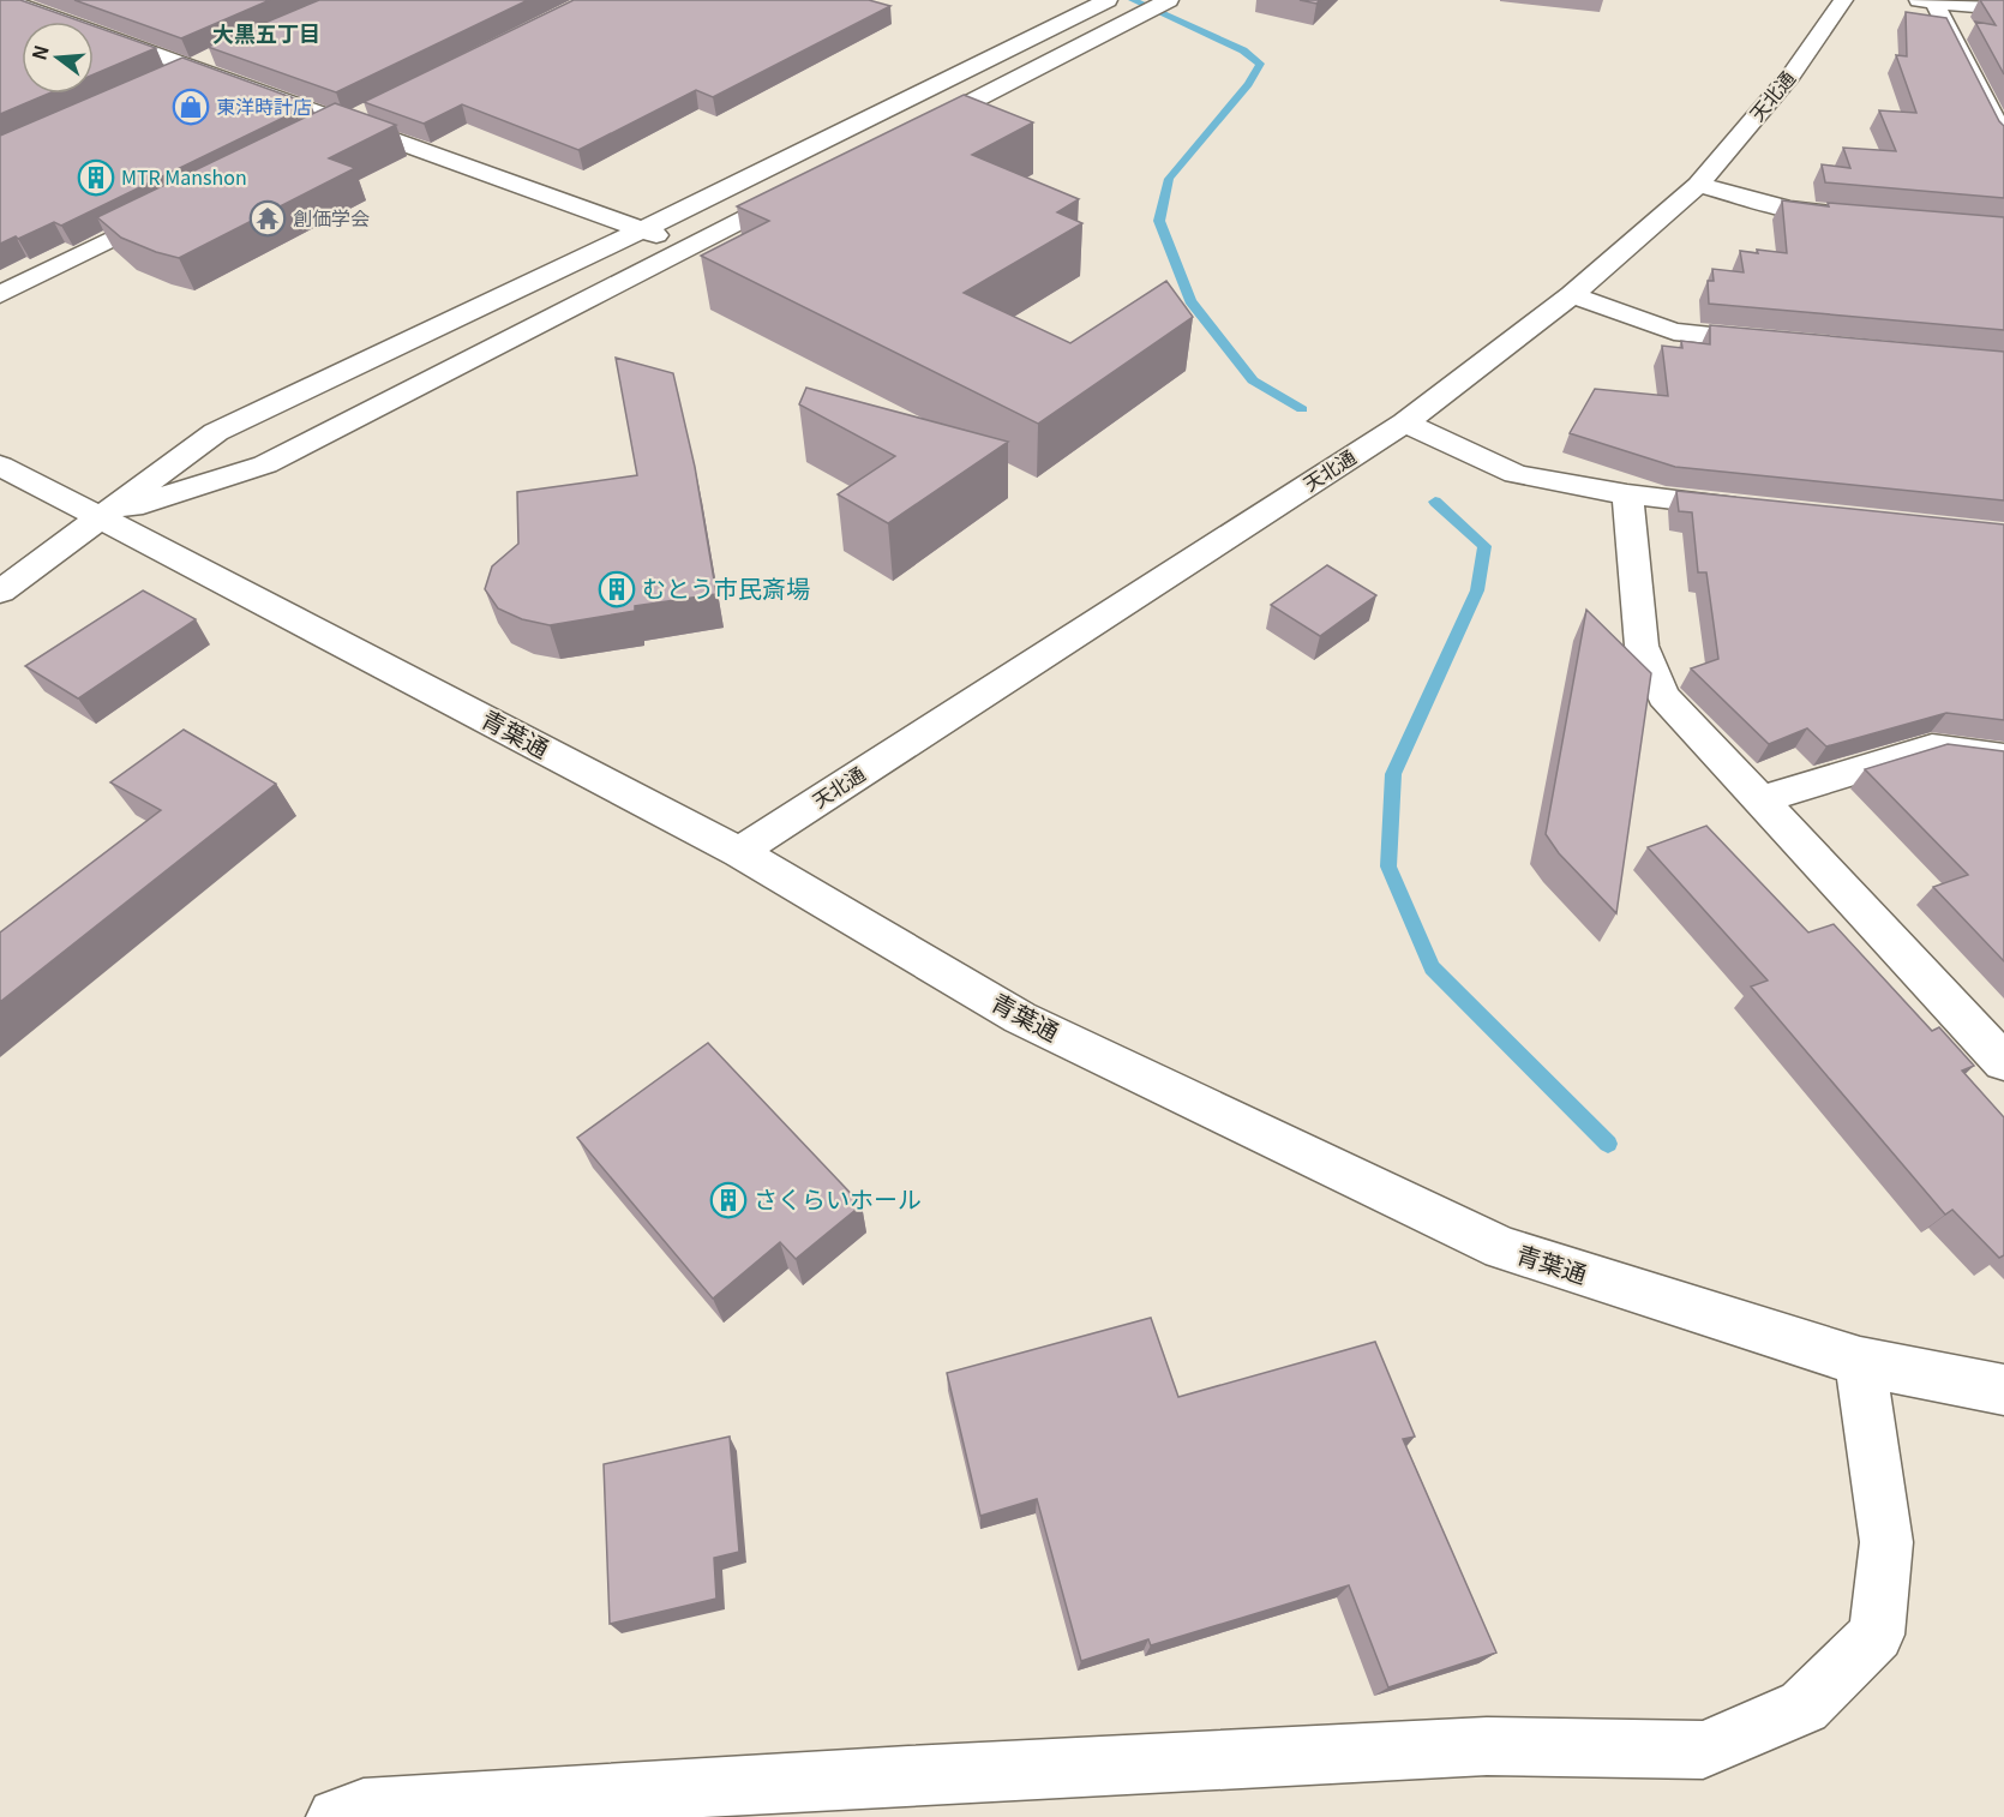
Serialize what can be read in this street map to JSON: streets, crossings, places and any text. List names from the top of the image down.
{
  "streets": {
    "street": ["天北通", "青葉通"]
  },
  "crossings": [
    ["天北通", "青葉通"]
  ],
  "districts": ["大黒五丁目"],
  "places": {
    "shop": ["東洋時計店"],
    "building": ["MTR Manshon", "むとう市民斎場", "さくらいホール"],
    "temple": ["創価学会"]
  },
  "north": "left"
}
